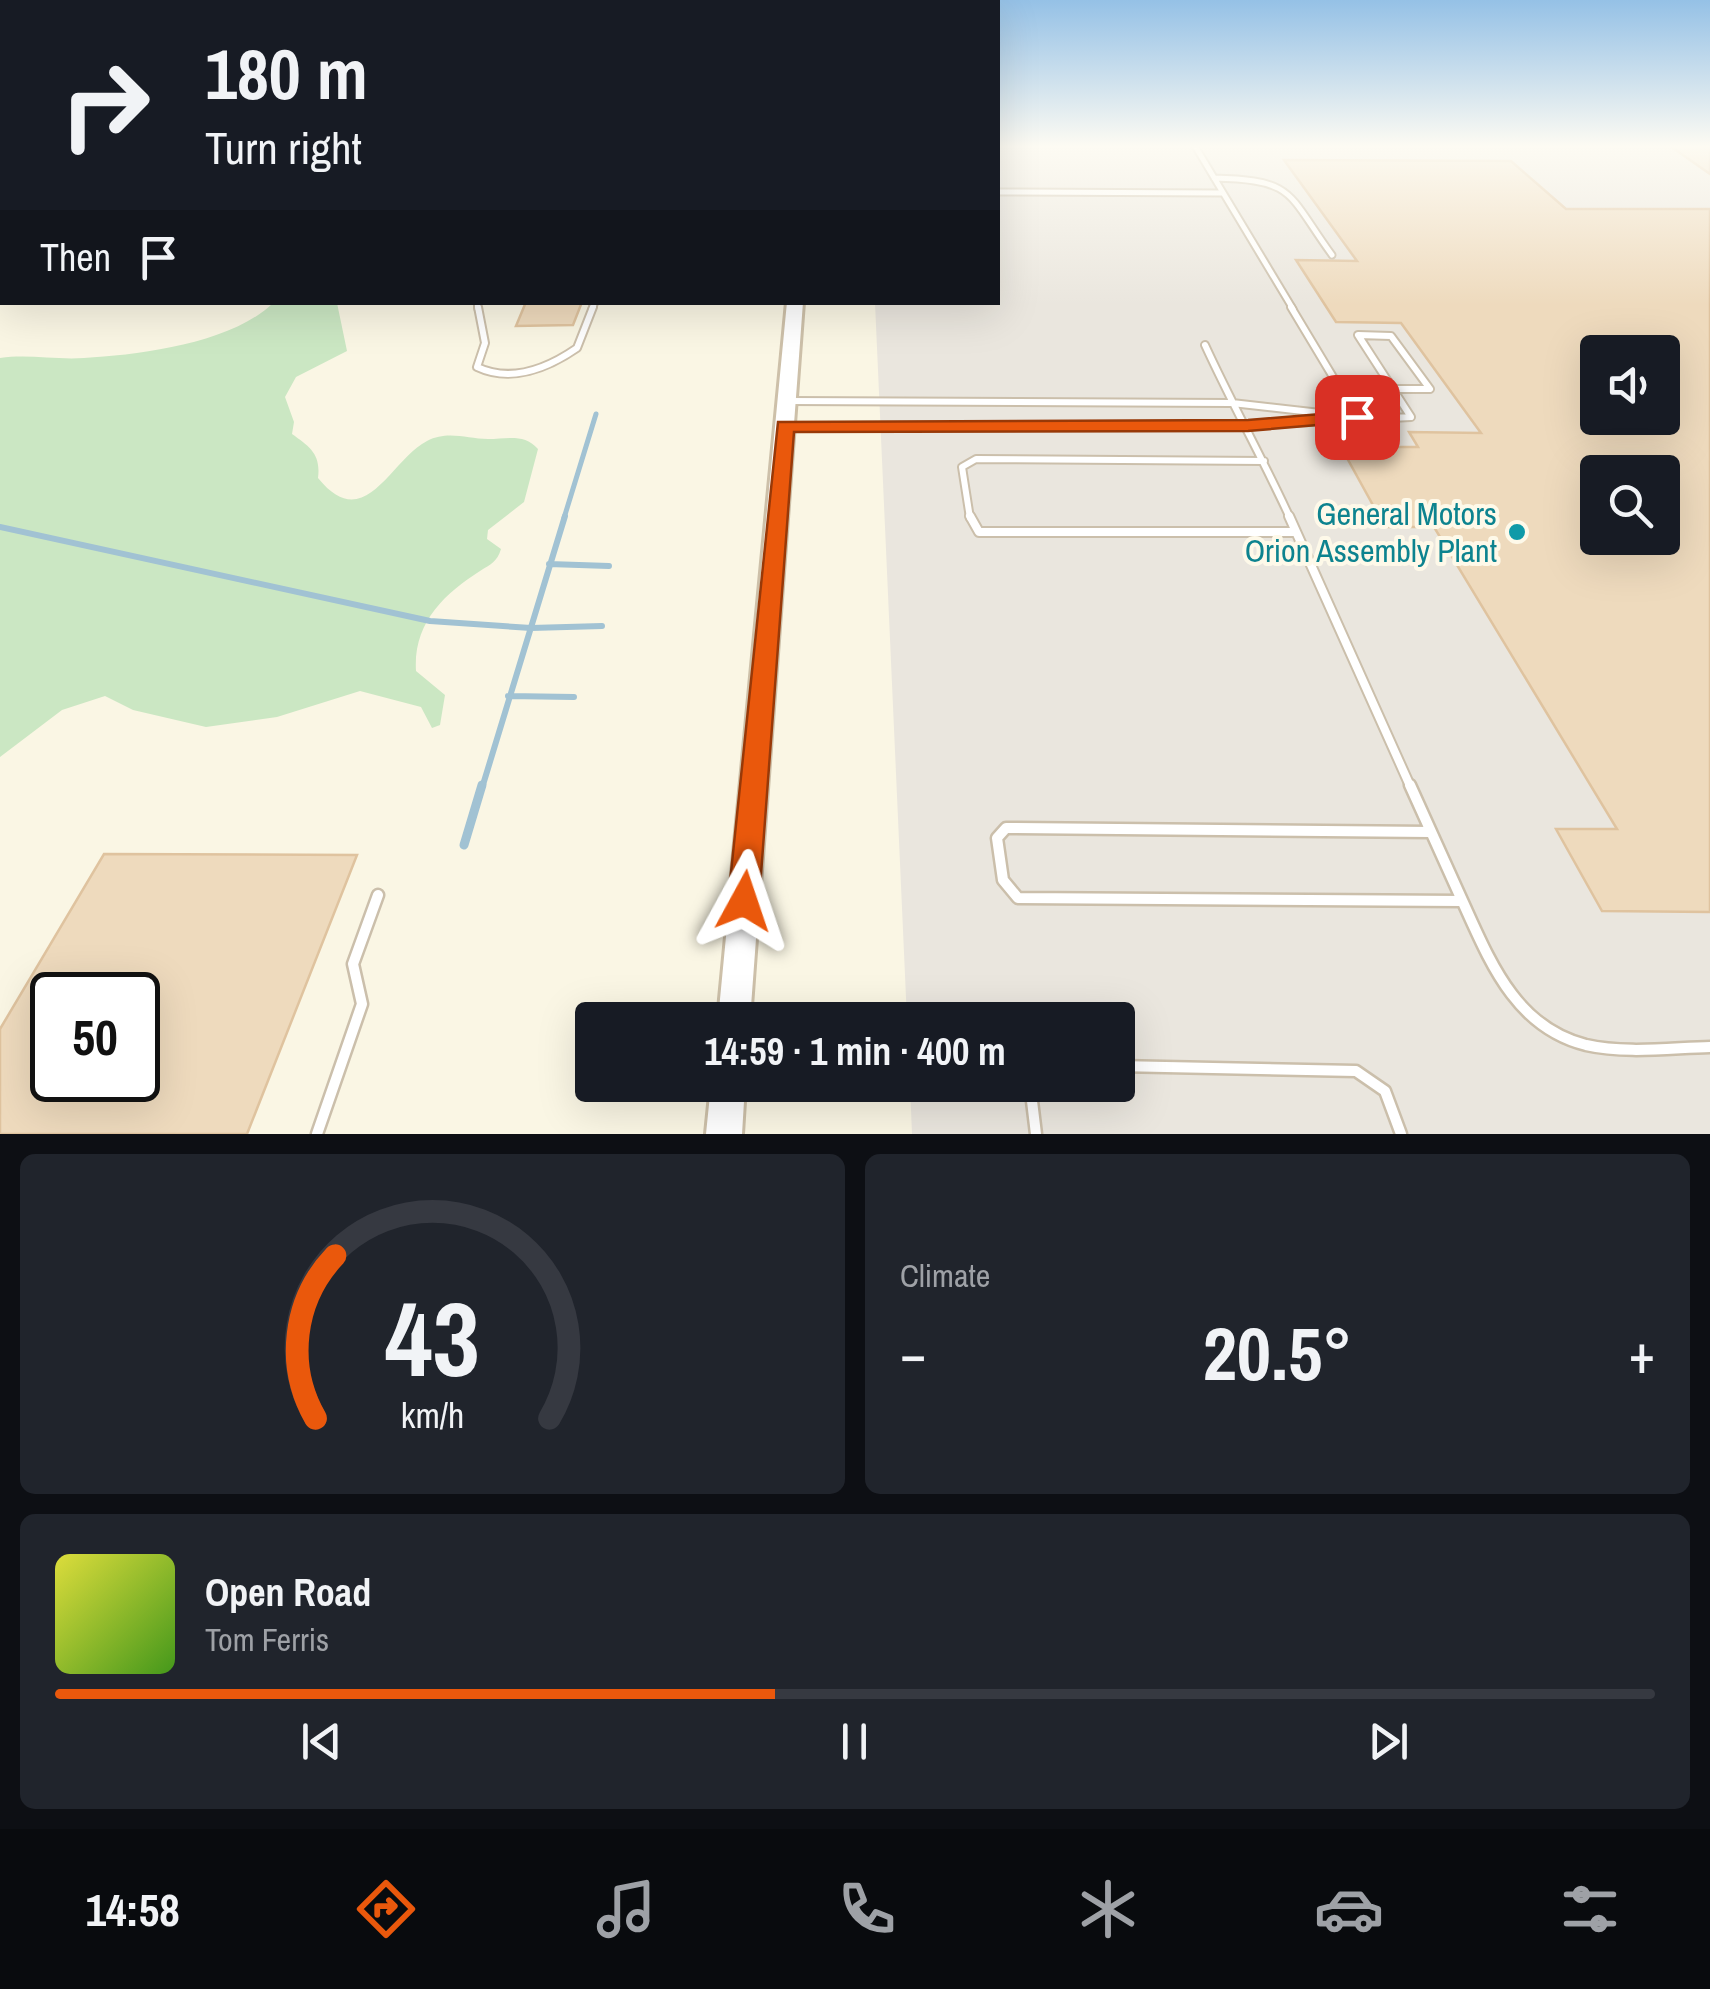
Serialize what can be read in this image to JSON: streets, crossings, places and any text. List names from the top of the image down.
{
  "places": ["General Motors Orion Assembly Plant"],
  "page": {
    "turn": ["180 m", "Turn right"],
    "then": "Then",
    "limit": "50",
    "trip": "14:59 · 1 min · 400 m",
    "tile": "Climate",
    "heat": ["−", "20.5°", "+"],
    "song": ["Open Road", "Tom Ferris"],
    "tabs": "14:58",
    "gauge": ["43", "km/h"]
  }
}
